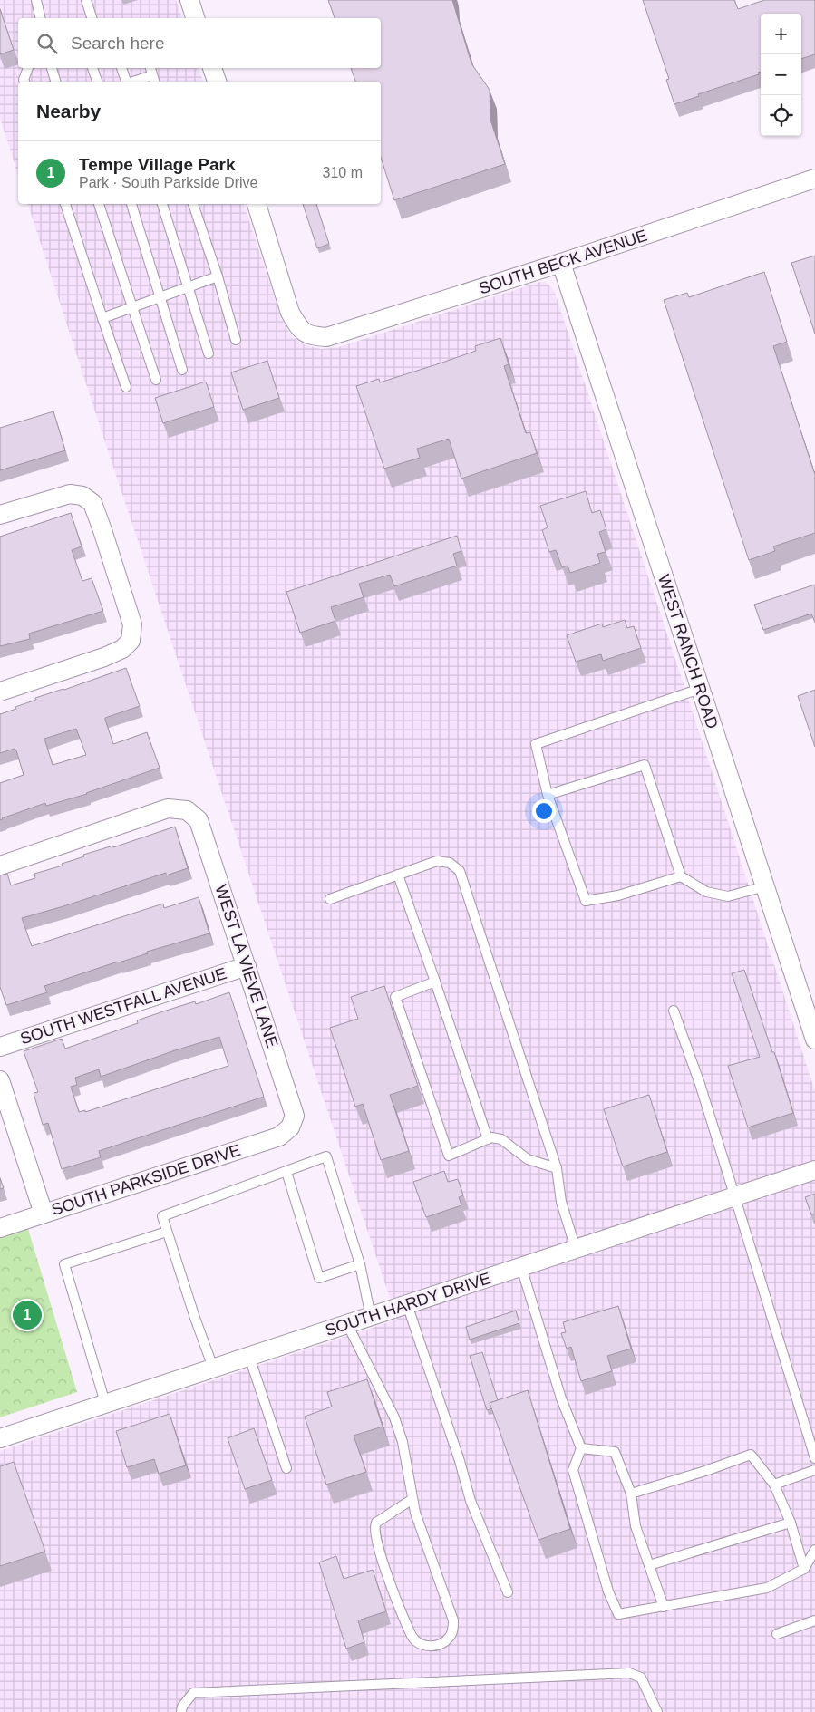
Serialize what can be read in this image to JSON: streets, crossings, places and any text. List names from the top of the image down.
{
  "streets": {
    "street": [
      "SOUTH BECK AVENUE",
      "WEST RANCH ROAD",
      "WEST LA VIEVE LANE",
      "SOUTH WESTFALL AVENUE",
      "SOUTH PARKSIDE DRIVE",
      "SOUTH HARDY DRIVE"
    ]
  },
  "crossings": [
    ["SOUTH BECK AVENUE", "WEST RANCH ROAD"],
    ["WEST LA VIEVE LANE", "SOUTH WESTFALL AVENUE"],
    ["WEST LA VIEVE LANE", "SOUTH PARKSIDE DRIVE"]
  ],
  "page": {
    "map_buttons": ["+", "−"],
    "search": "Search here",
    "heading": "Nearby",
    "list": [
      {
        "mark": "1",
        "name": "Tempe Village Park",
        "note": "Park · South Parkside Drive",
        "value": "310 m"
      }
    ],
    "pins": "1"
  }
}
